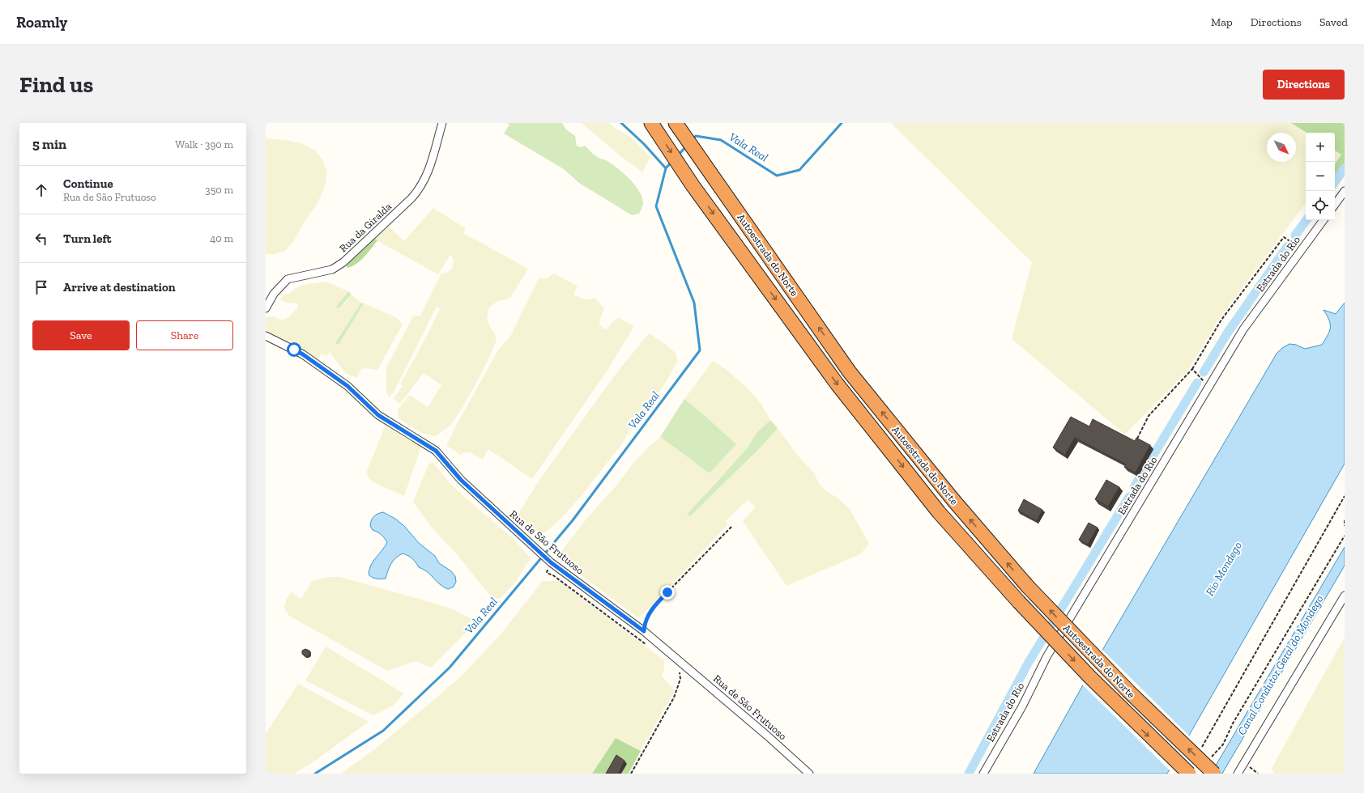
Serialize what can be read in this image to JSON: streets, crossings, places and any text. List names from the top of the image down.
{
  "streets": {
    "highway": ["Autoestrada do Norte"],
    "street": ["Rua da Giralda", "Estrada do Rio", "Rua de São Frutuoso"]
  },
  "water": ["Vala Real", "Rio Mondego", "Canal Condutor Geral do Mondego"],
  "north": "bottom right",
  "page": {
    "header": "Roamly",
    "nav": ["Map", "Directions", "Saved"],
    "buttons": [
      "Directions",
      ["Save", "Share"]
    ],
    "title": "Find us",
    "heading": ["5 min", "Walk · 390 m"],
    "map_buttons": ["+", "−"],
    "list": [
      ["Continue", "Rua de São Frutuoso", "350 m"],
      ["Turn left", "40 m"],
      "Arrive at destination"
    ]
  }
}
